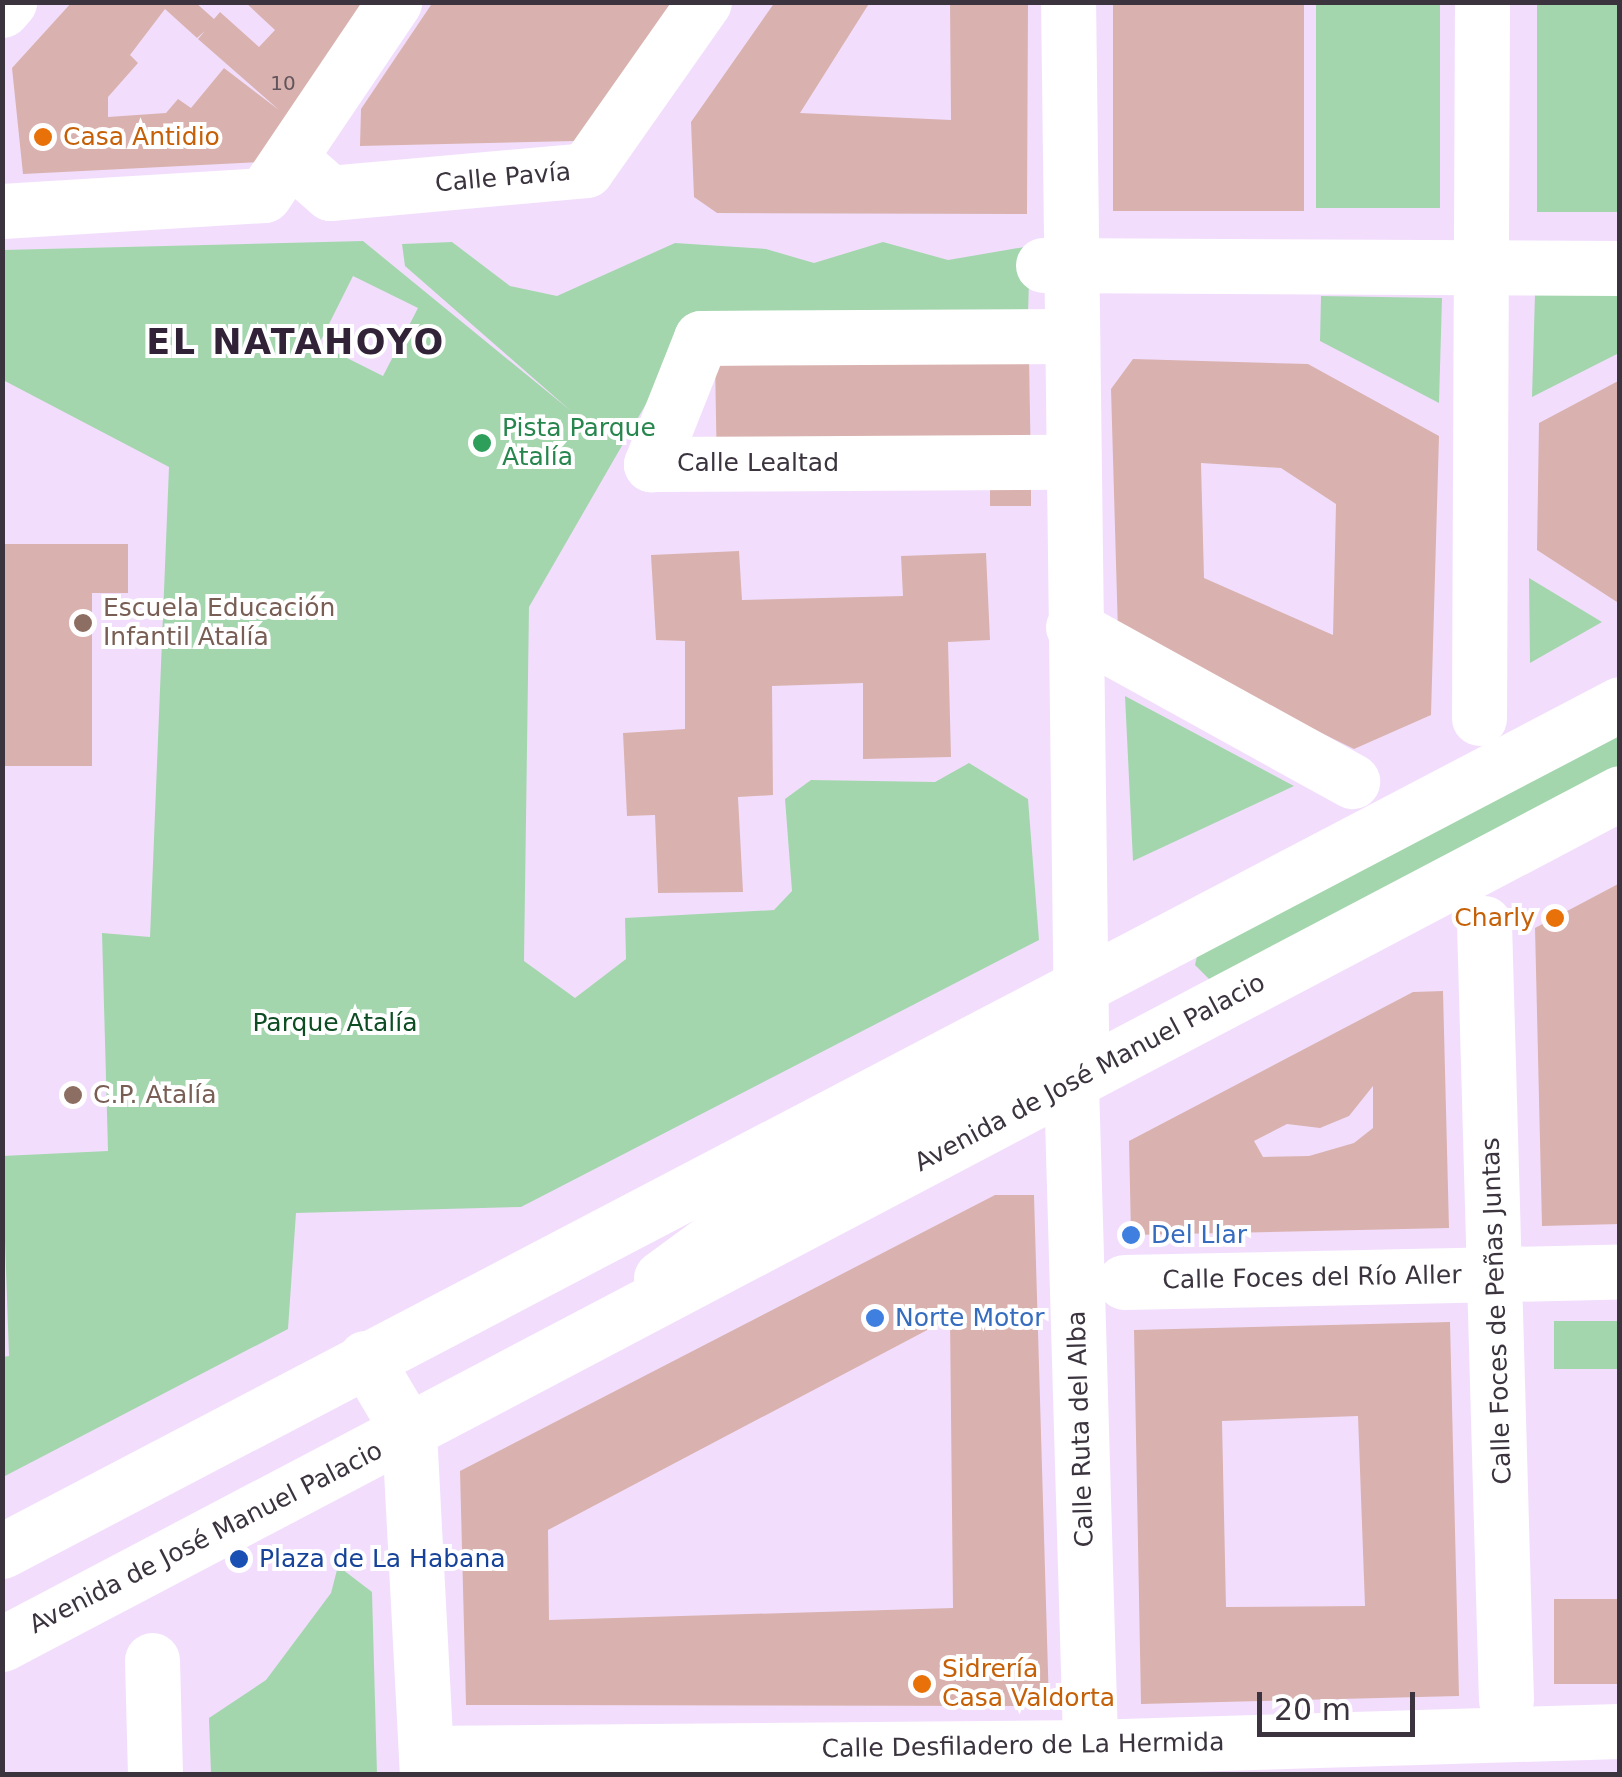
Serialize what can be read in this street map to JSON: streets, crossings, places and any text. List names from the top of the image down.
{
  "streets": {
    "street": [
      "Calle Pavía",
      "Calle Lealtad",
      "Avenida de José Manuel Palacio",
      "Calle Foces del Río Aller",
      "Calle Foces de Peñas Juntas",
      "Calle Ruta del Alba",
      "Calle Desfiladero de La Hermida"
    ]
  },
  "crossings": [
    ["Avenida de José Manuel Palacio", "Calle Ruta del Alba"],
    ["Calle Foces del Río Aller", "Calle Foces de Peñas Juntas"],
    ["Calle Ruta del Alba", "Calle Desfiladero de La Hermida"]
  ],
  "districts": ["EL NATAHOYO"],
  "parks": ["Parque Atalía"],
  "places": [
    "Casa Antidio",
    "Pista Parque Atalía",
    "Escuela Educación Infantil Atalía",
    "Charly",
    "C.P. Atalía",
    "Del Llar",
    "Norte Motor",
    "Plaza de La Habana",
    "Sidrería Casa Valdorta"
  ],
  "house_numbers": ["10"],
  "scale_bar": "20 m"
}
